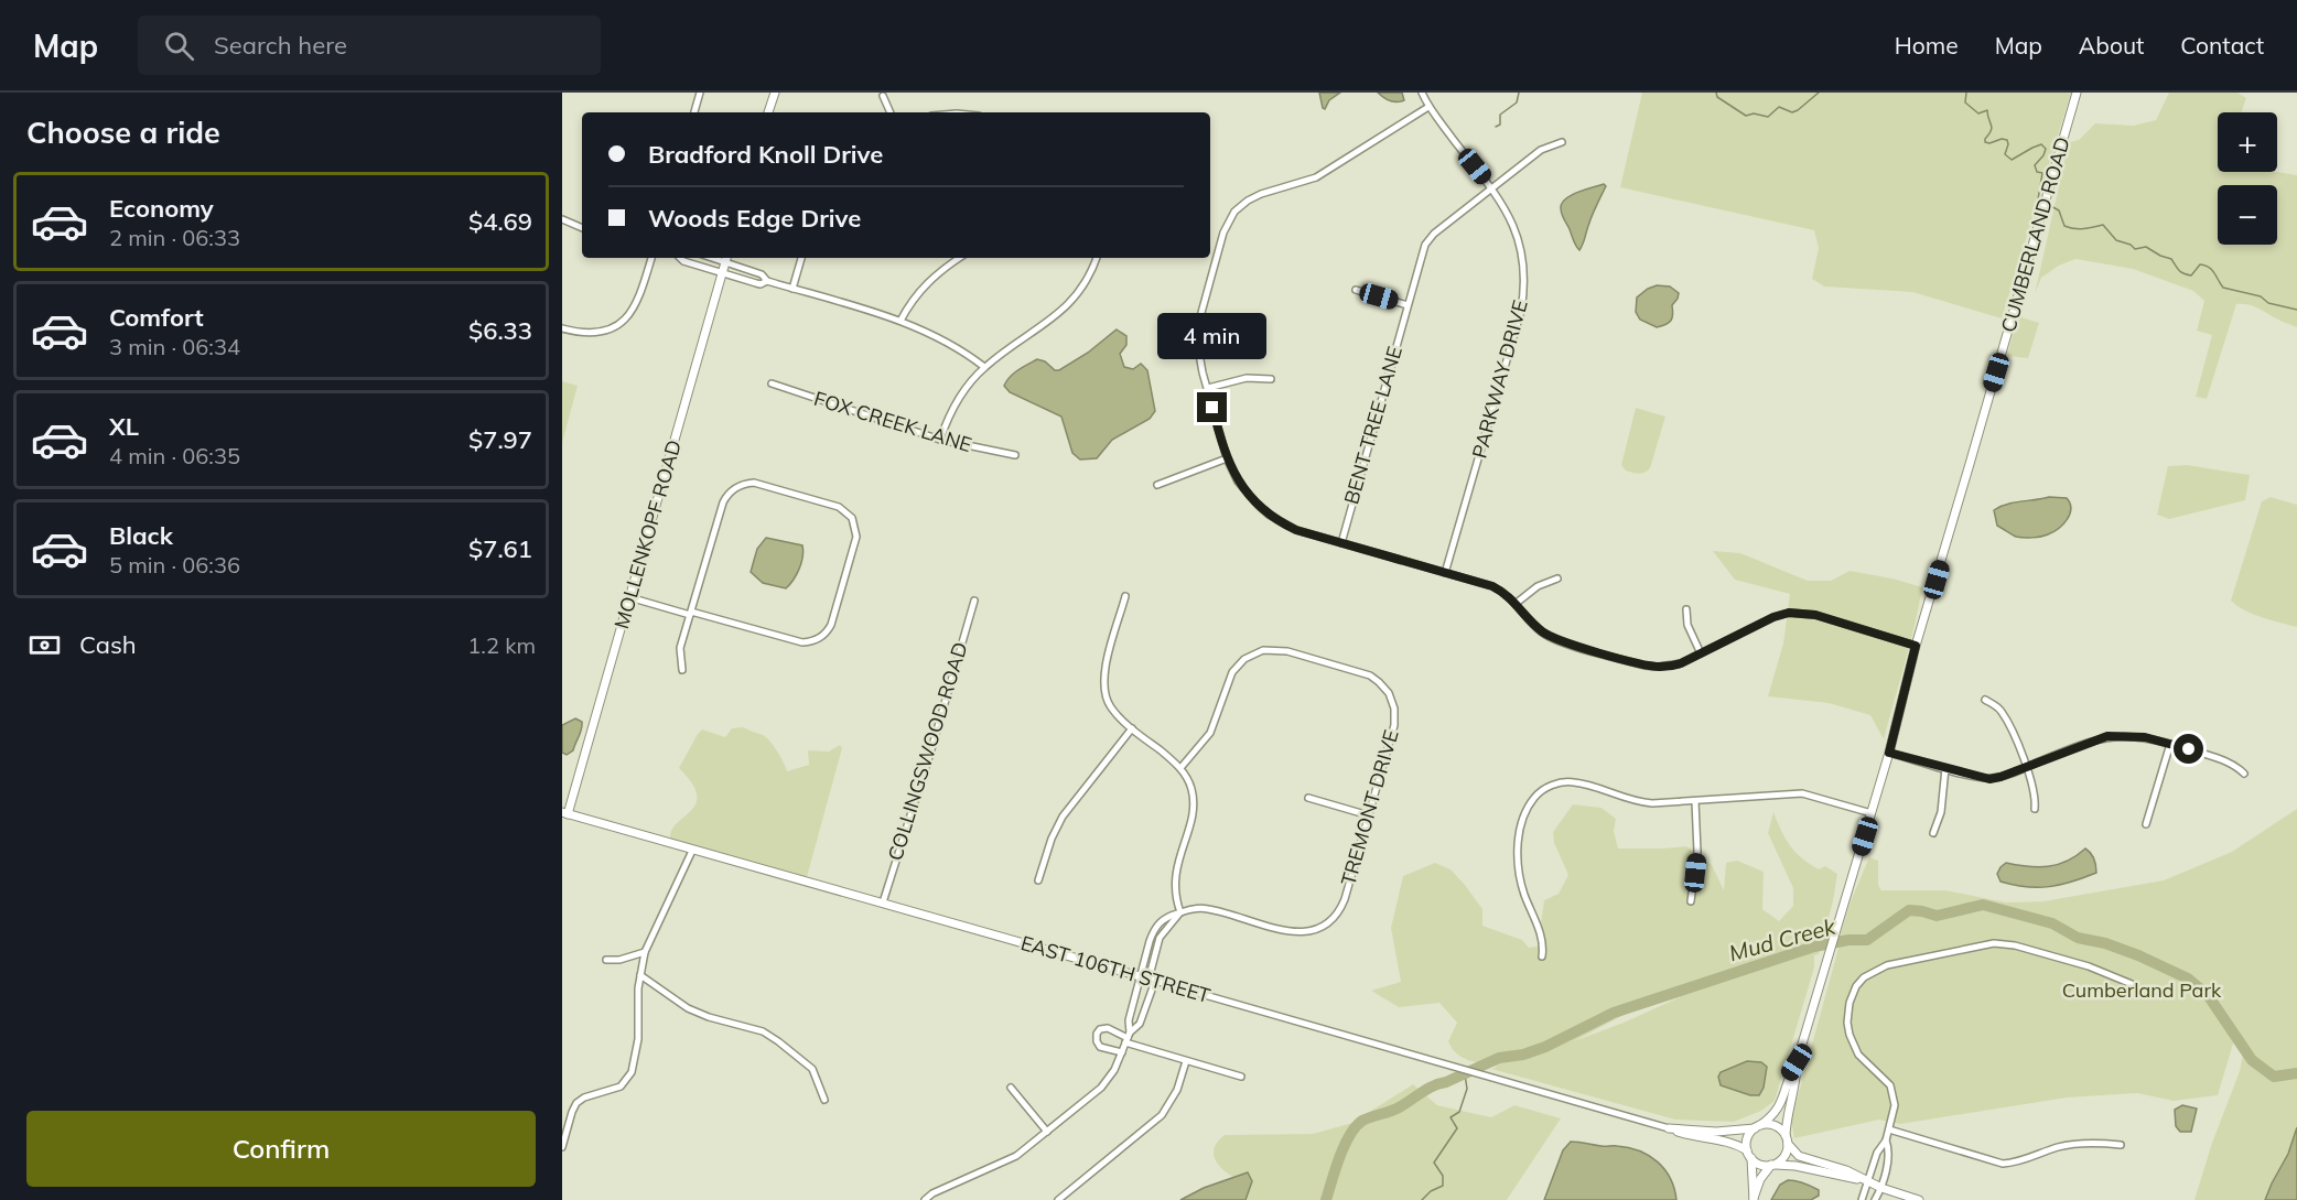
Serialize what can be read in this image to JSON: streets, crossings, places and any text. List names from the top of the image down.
{
  "streets": {
    "main road": ["CUMBERLAND ROAD", "MOLLENKOPF ROAD", "EAST 106TH STREET"],
    "street": [
      "PARKWAY DRIVE",
      "FOX CREEK LANE",
      "BENT TREE LANE",
      "COLLINGSWOOD ROAD",
      "TREMONT DRIVE"
    ]
  },
  "crossings": [
    ["CUMBERLAND ROAD", "EAST 106TH STREET"],
    ["PARKWAY DRIVE", "BENT TREE LANE"],
    ["MOLLENKOPF ROAD", "EAST 106TH STREET"],
    ["COLLINGSWOOD ROAD", "EAST 106TH STREET"]
  ],
  "water": ["Mud Creek"],
  "parks": ["Cumberland Park"],
  "page": {
    "header": "Map",
    "search": "Search here",
    "nav": [
      "Home",
      "Map",
      "About",
      "Contact"
    ],
    "heading": "Choose a ride",
    "map_buttons": ["+", "−"],
    "banner": ["Bradford Knoll Drive", "Woods Edge Drive"],
    "list": [
      {
        "name": "Economy",
        "note": "2 min · 06:33",
        "value": "$4.69"
      },
      {
        "name": "Comfort",
        "note": "3 min · 06:34",
        "value": "$6.33"
      },
      {
        "name": "XL",
        "note": "4 min · 06:35",
        "value": "$7.97"
      },
      {
        "name": "Black",
        "note": "5 min · 06:36",
        "value": "$7.61"
      }
    ],
    "bubble": "4 min",
    "pay": ["Cash", "1.2 km"],
    "buttons": "Confirm"
  }
}
